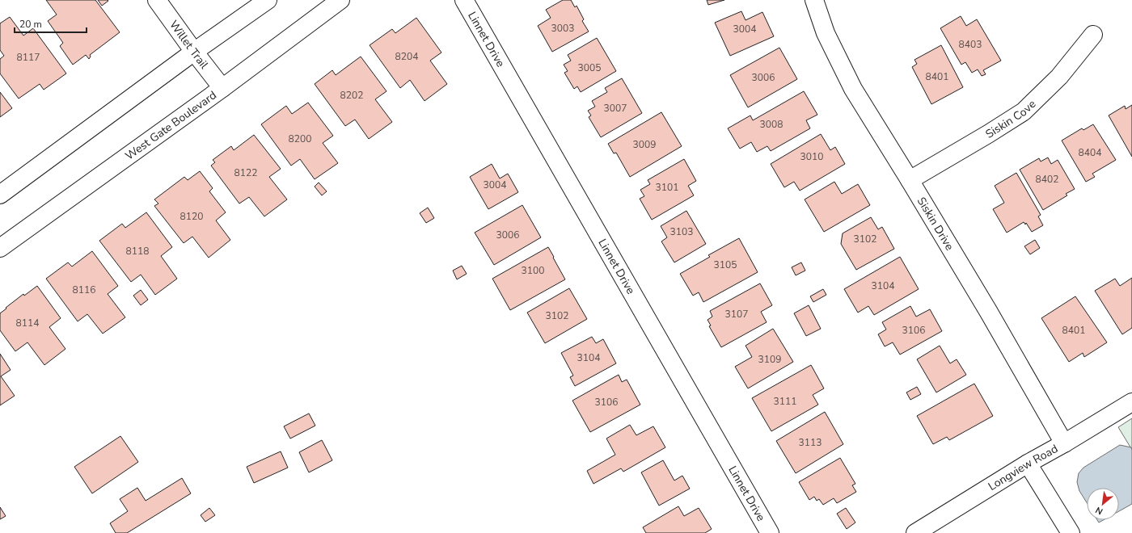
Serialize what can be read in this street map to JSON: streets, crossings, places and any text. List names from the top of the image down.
{
  "streets": {
    "street": [
      "Linnet Drive",
      "Willet Trail",
      "Siskin Cove",
      "West Gate Boulevard",
      "Siskin Drive",
      "Longview Road"
    ]
  },
  "crossings": [
    ["Willet Trail", "West Gate Boulevard"],
    ["Siskin Cove", "Siskin Drive"],
    ["Siskin Drive", "Longview Road"]
  ],
  "house_numbers": [
    "3003",
    "3004",
    "8403",
    "8204",
    "8117",
    "3005",
    "8401",
    "3006",
    "8202",
    "3007",
    "3008",
    "8200",
    "3009",
    "8404",
    "3010",
    "8122",
    "8402",
    "3004",
    "3101",
    "8120",
    "3103",
    "3006",
    "3102",
    "8118",
    "3105",
    "3100",
    "3104",
    "8116",
    "3107",
    "3102",
    "8114",
    "3106",
    "8401",
    "3104",
    "3109",
    "3111",
    "3106",
    "3113"
  ],
  "scale_bar": "20 m",
  "north": "bottom left"
}
